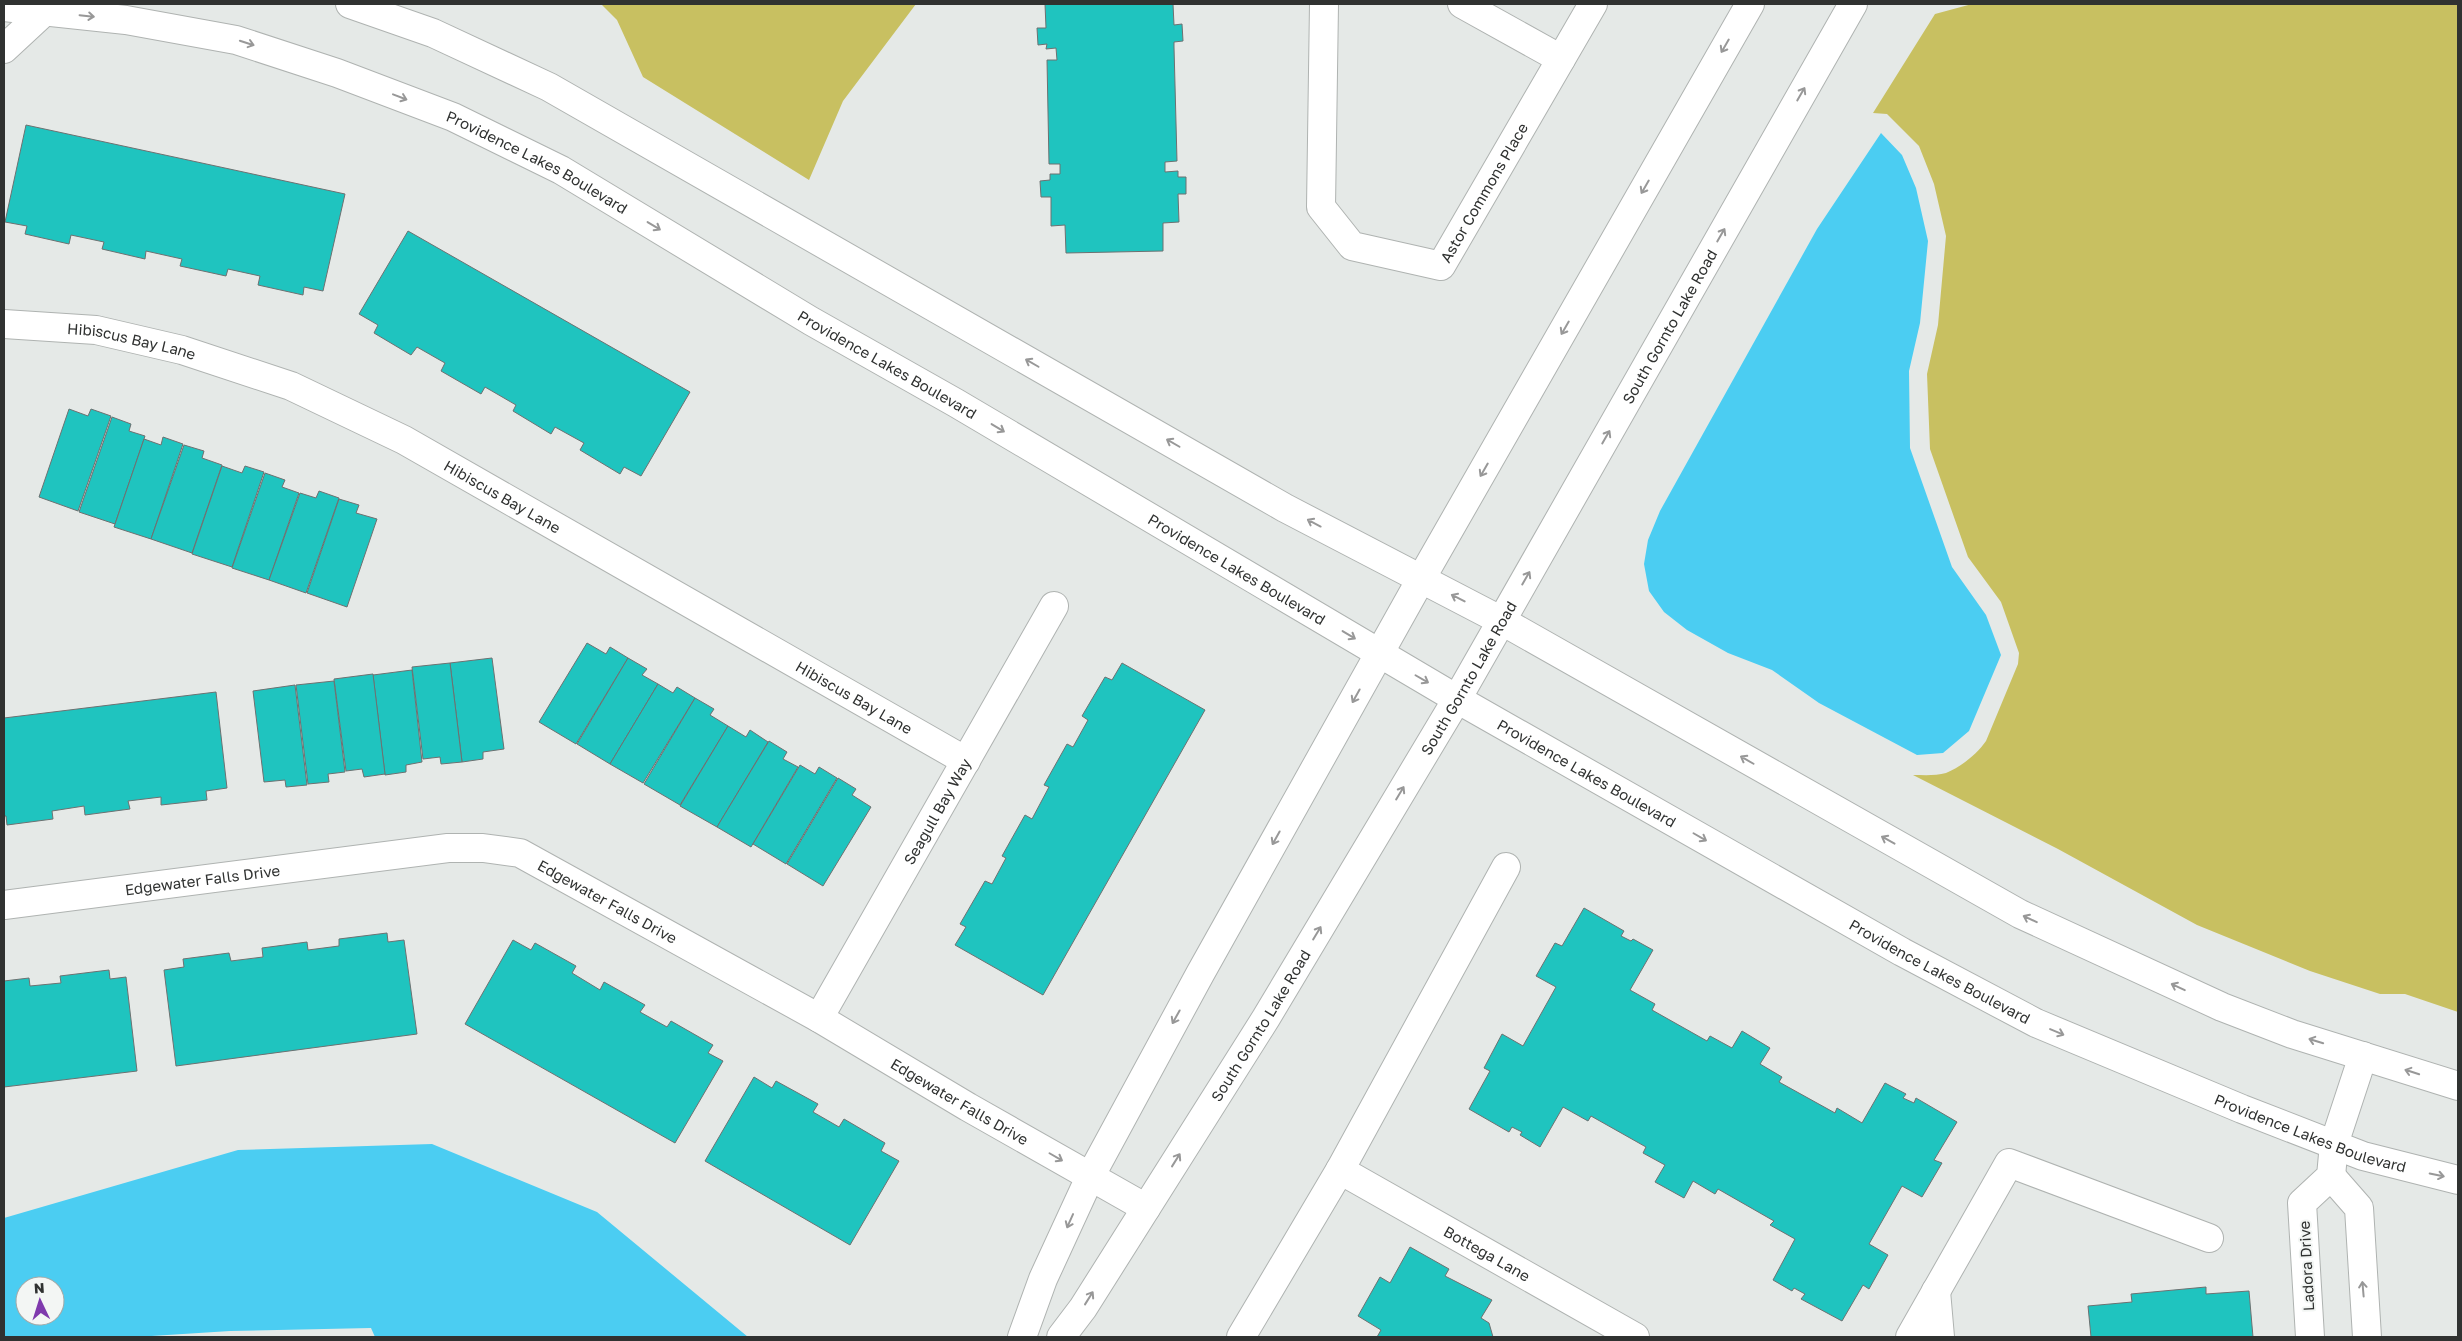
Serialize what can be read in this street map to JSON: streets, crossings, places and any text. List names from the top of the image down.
{
  "streets": {
    "street": [
      "Providence Lakes Boulevard",
      "Astor Commons Place",
      "South Gornto Lake Road",
      "Hibiscus Bay Lane",
      "Seagull Bay Way",
      "Edgewater Falls Drive",
      "Bottega Lane",
      "Ladora Drive"
    ]
  },
  "crossings": [
    ["Providence Lakes Boulevard", "South Gornto Lake Road"],
    ["South Gornto Lake Road", "Edgewater Falls Drive"],
    ["Hibiscus Bay Lane", "Seagull Bay Way"],
    ["Seagull Bay Way", "Edgewater Falls Drive"]
  ],
  "north": "top"
}
